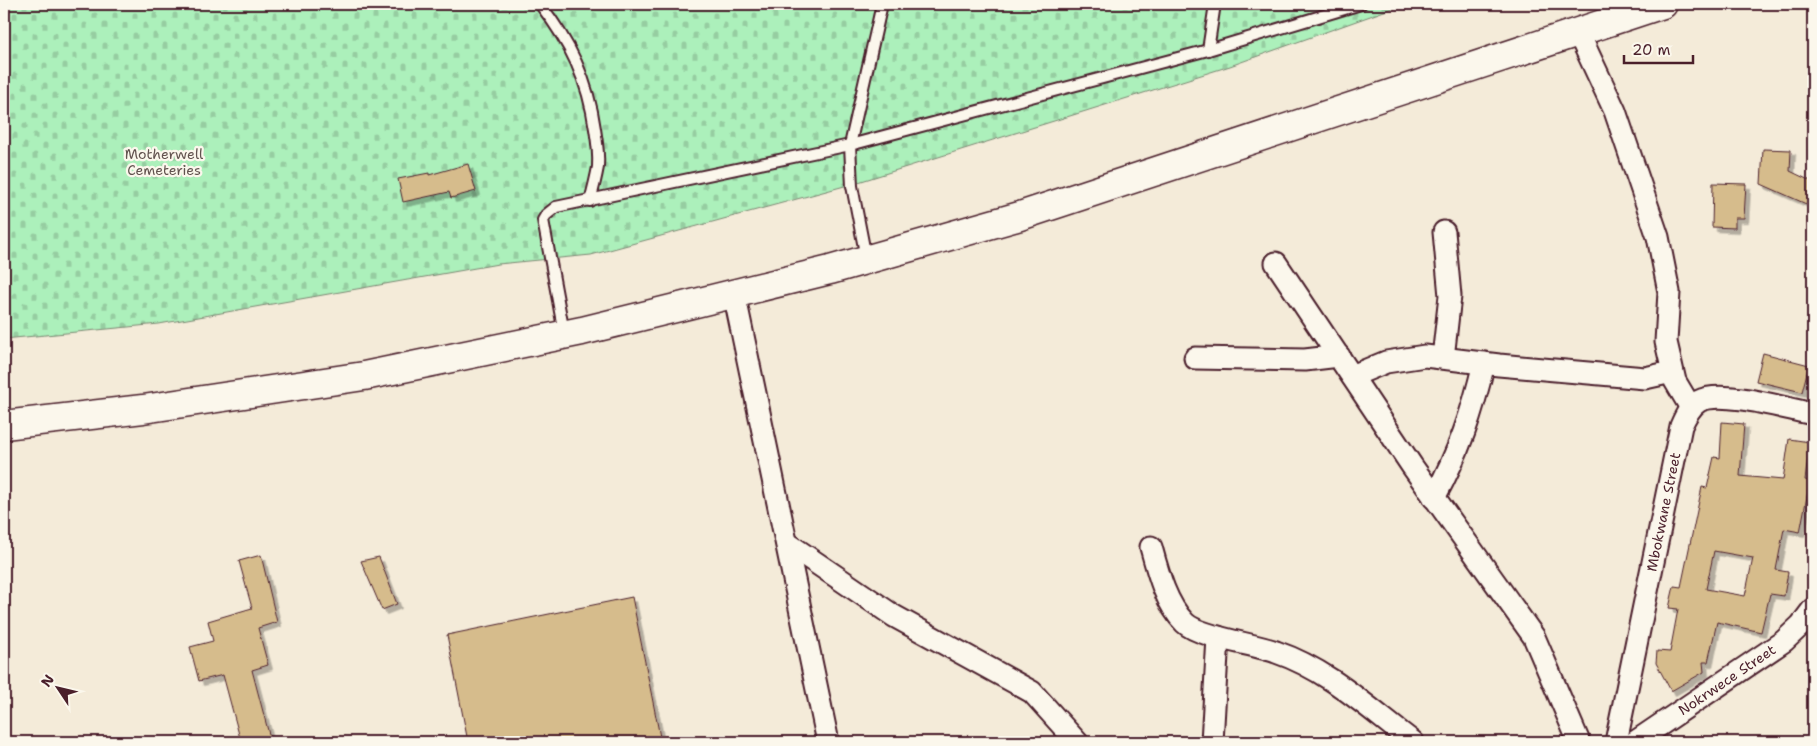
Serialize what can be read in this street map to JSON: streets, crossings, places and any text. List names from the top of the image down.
{
  "streets": {
    "street": ["Mbokwane Street", "Nokrwece Street"]
  },
  "parks": ["Motherwell Cemeteries"],
  "scale_bar": "20 m",
  "north": "top left"
}
